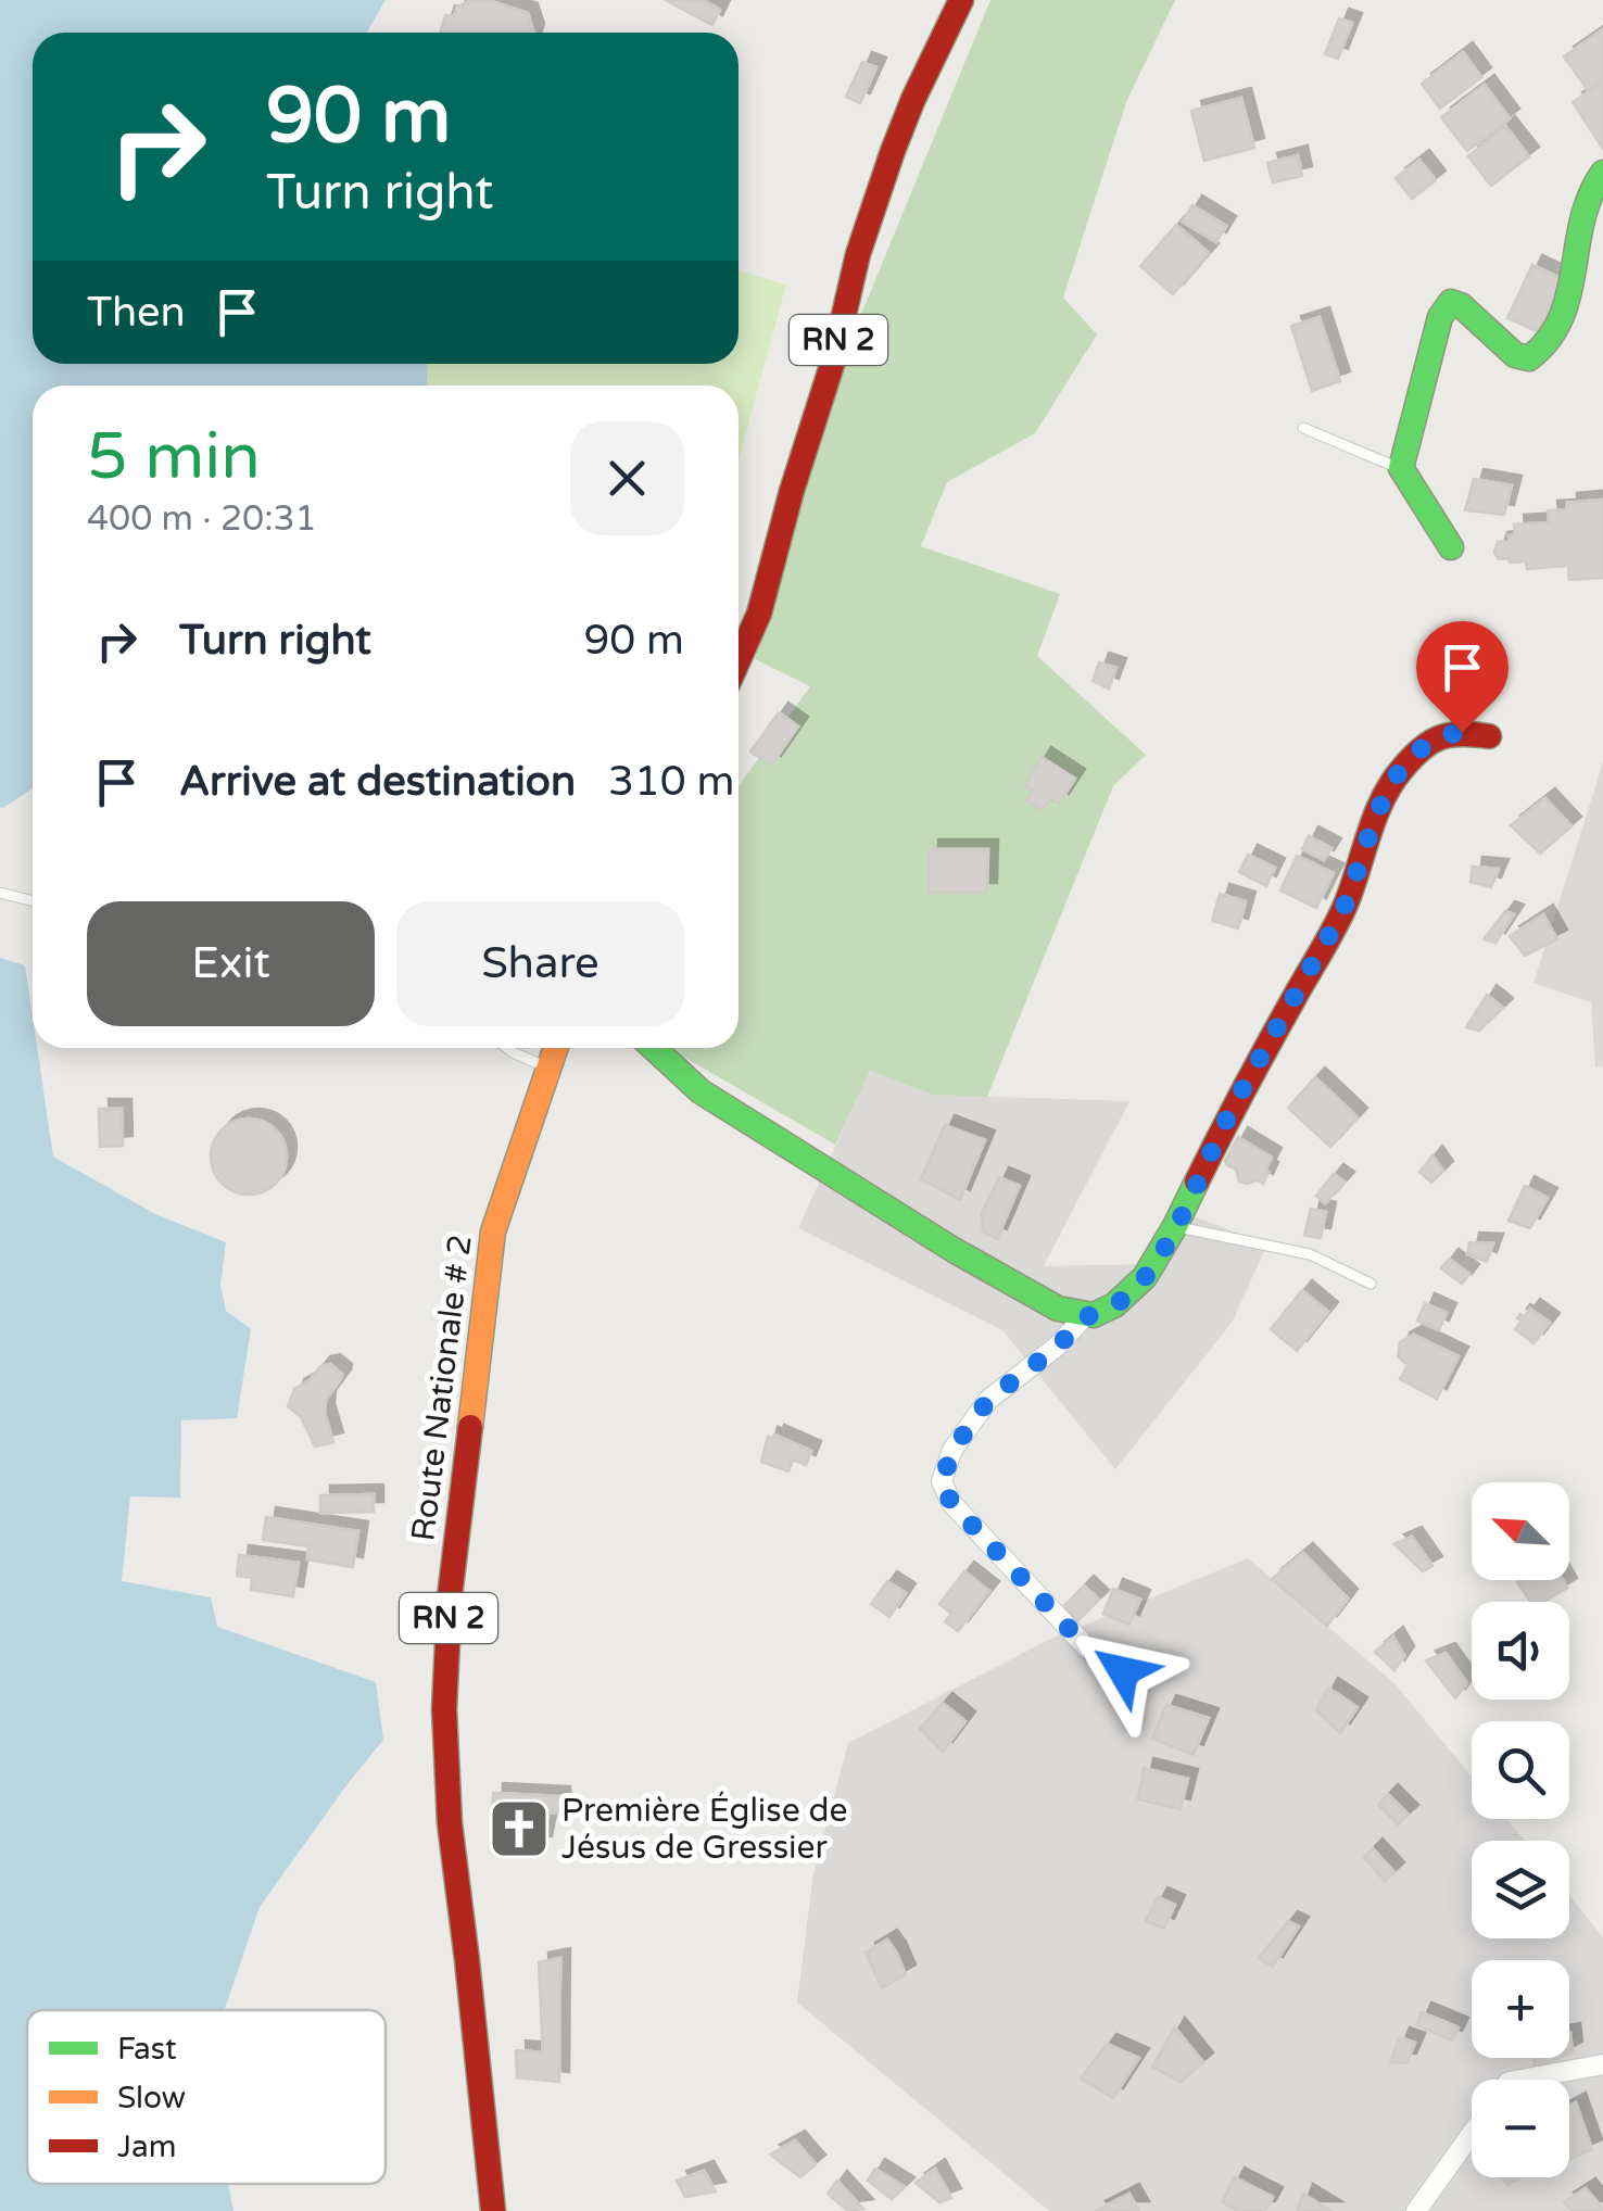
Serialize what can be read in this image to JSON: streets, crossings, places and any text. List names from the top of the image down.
{
  "streets": {
    "main road": ["RN 2", "Route Nationale # 2"]
  },
  "places": {
    "church": ["Première Église de Jésus de Gressier"]
  },
  "legend": ["Fast", "Slow", "Jam"],
  "north": "top left",
  "page": {
    "turn": ["90 m", "Turn right"],
    "then": "Then",
    "heading": ["5 min", "400 m · 20:31"],
    "list": [
      {
        "name": "Turn right",
        "value": "90 m"
      },
      {
        "name": "Arrive at destination",
        "value": "310 m"
      }
    ],
    "buttons": ["Exit", "Share"],
    "map_buttons": ["+", "−"]
  }
}
